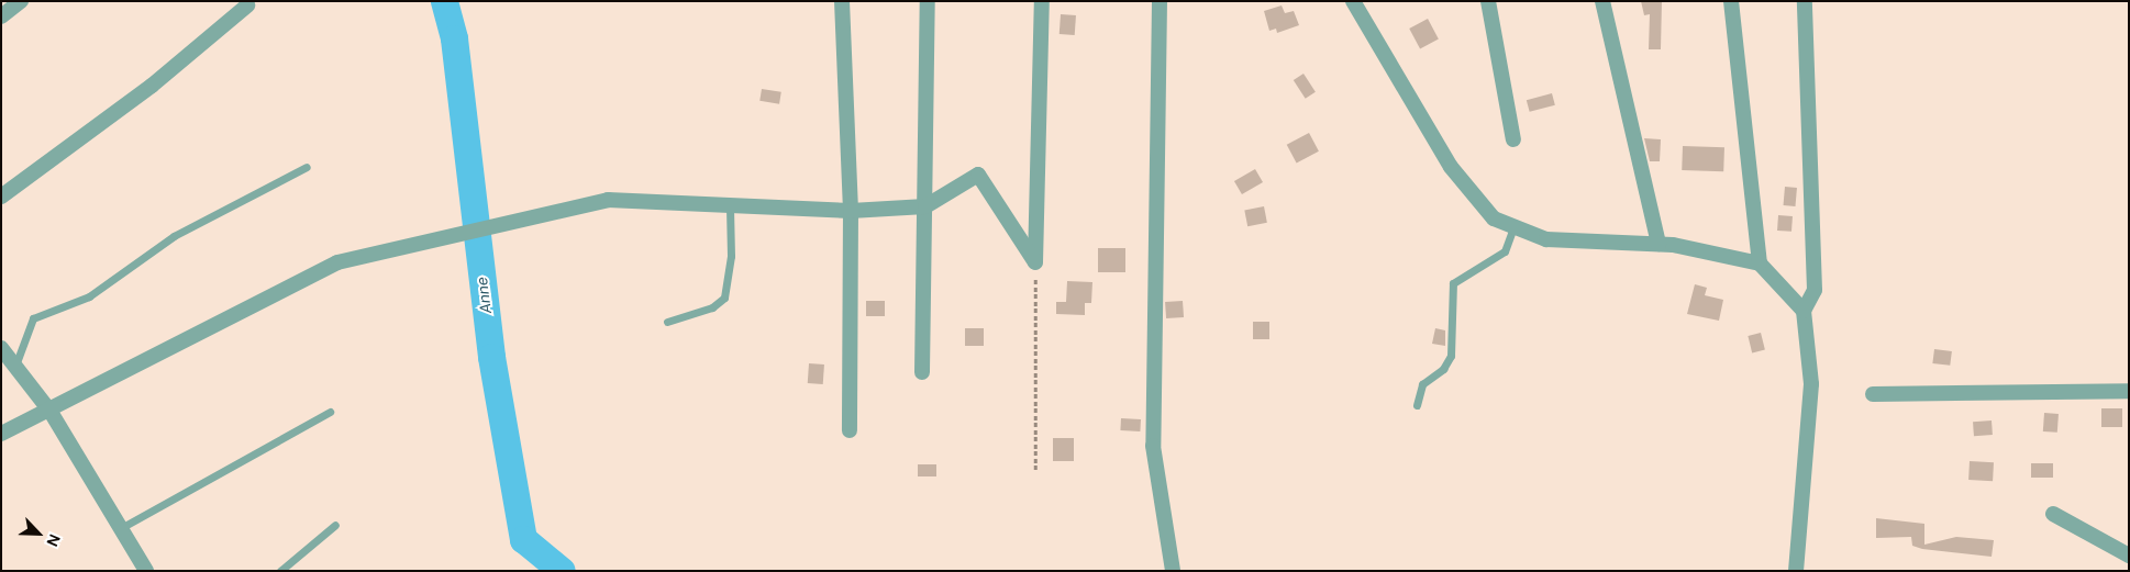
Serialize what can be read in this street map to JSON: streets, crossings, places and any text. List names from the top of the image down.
{
  "water": ["Anne"],
  "north": "bottom right"
}
